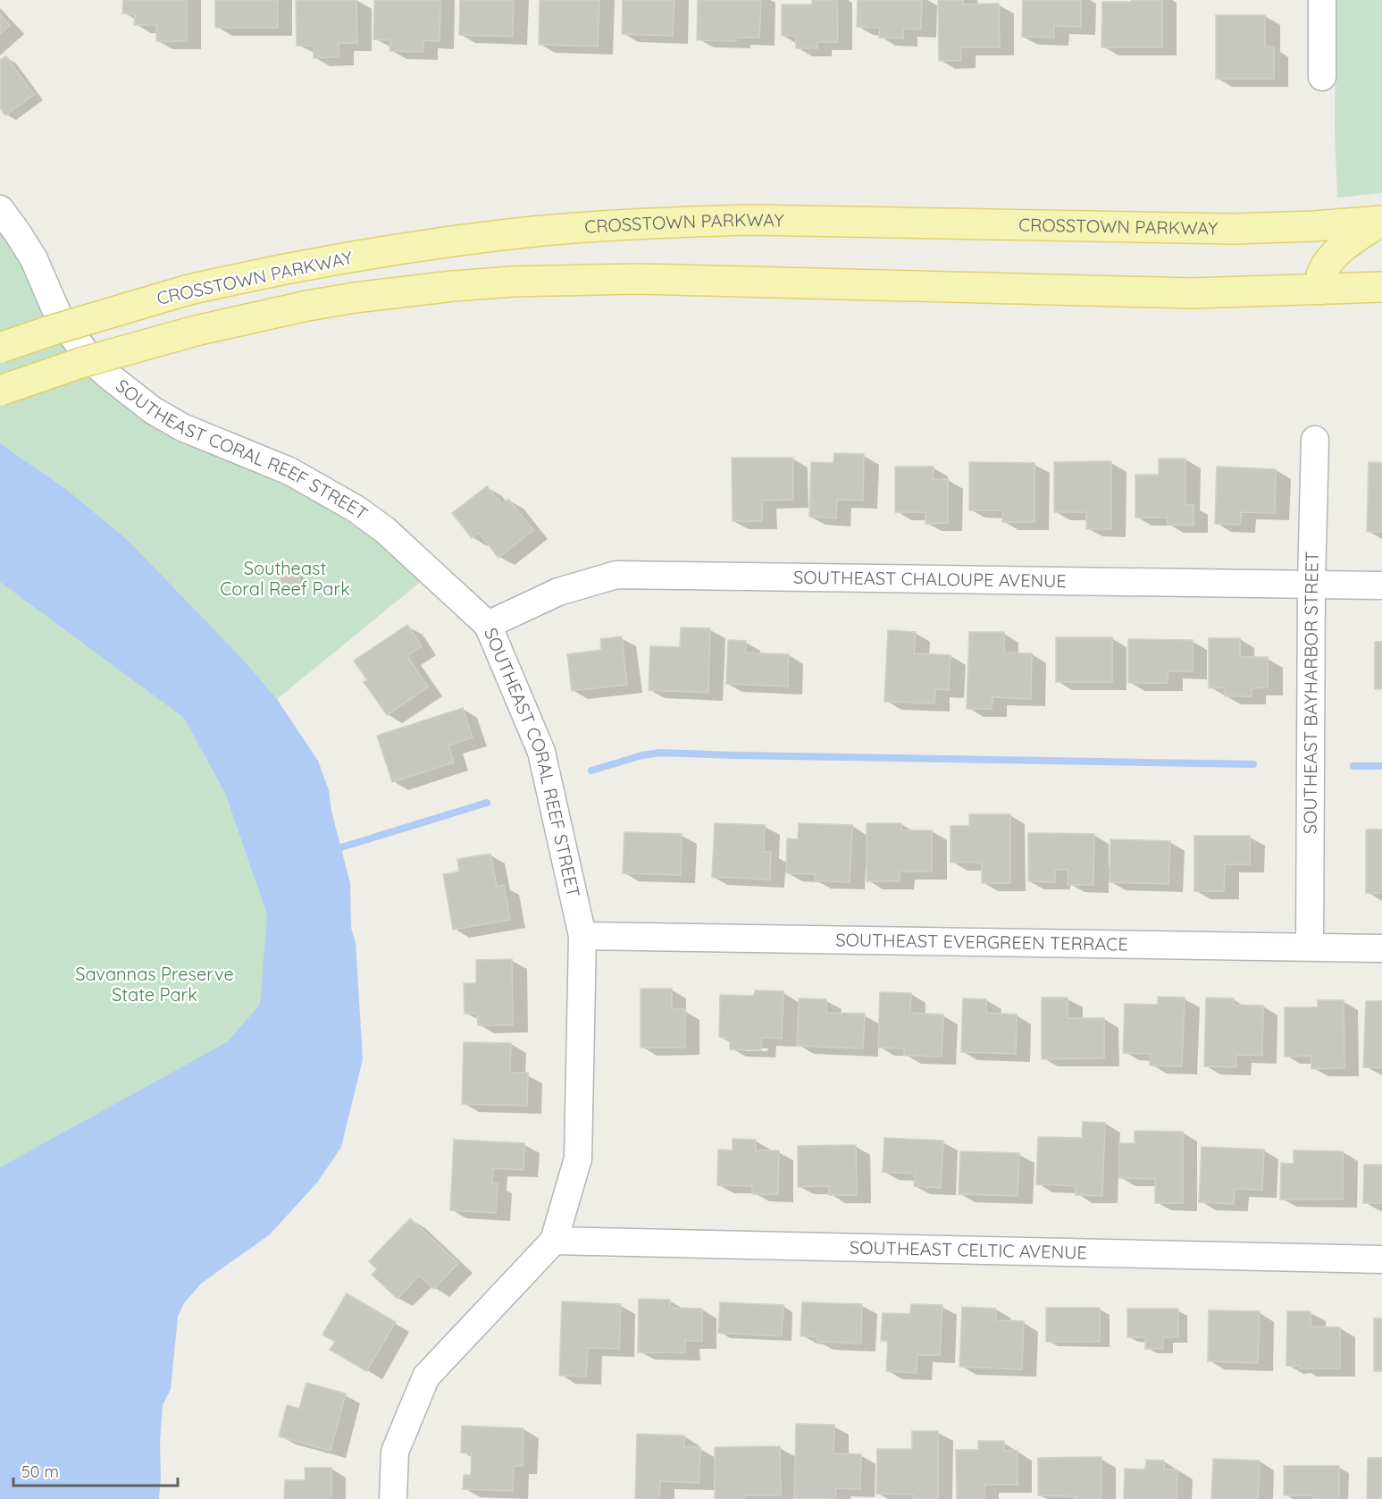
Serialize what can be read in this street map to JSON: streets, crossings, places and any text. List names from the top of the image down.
{
  "streets": {
    "main road": ["CROSSTOWN PARKWAY"],
    "street": [
      "SOUTHEAST CORAL REEF STREET",
      "SOUTHEAST CHALOUPE AVENUE",
      "SOUTHEAST BAYHARBOR STREET",
      "SOUTHEAST EVERGREEN TERRACE",
      "SOUTHEAST CELTIC AVENUE"
    ]
  },
  "crossings": [
    ["SOUTHEAST CORAL REEF STREET", "SOUTHEAST CHALOUPE AVENUE"],
    ["SOUTHEAST CORAL REEF STREET", "SOUTHEAST EVERGREEN TERRACE"],
    ["SOUTHEAST CORAL REEF STREET", "SOUTHEAST CELTIC AVENUE"],
    ["SOUTHEAST CHALOUPE AVENUE", "SOUTHEAST BAYHARBOR STREET"],
    ["SOUTHEAST BAYHARBOR STREET", "SOUTHEAST EVERGREEN TERRACE"]
  ],
  "parks": ["Southeast Coral Reef Park", "Savannas Preserve State Park"],
  "scale_bar": "50 m"
}
